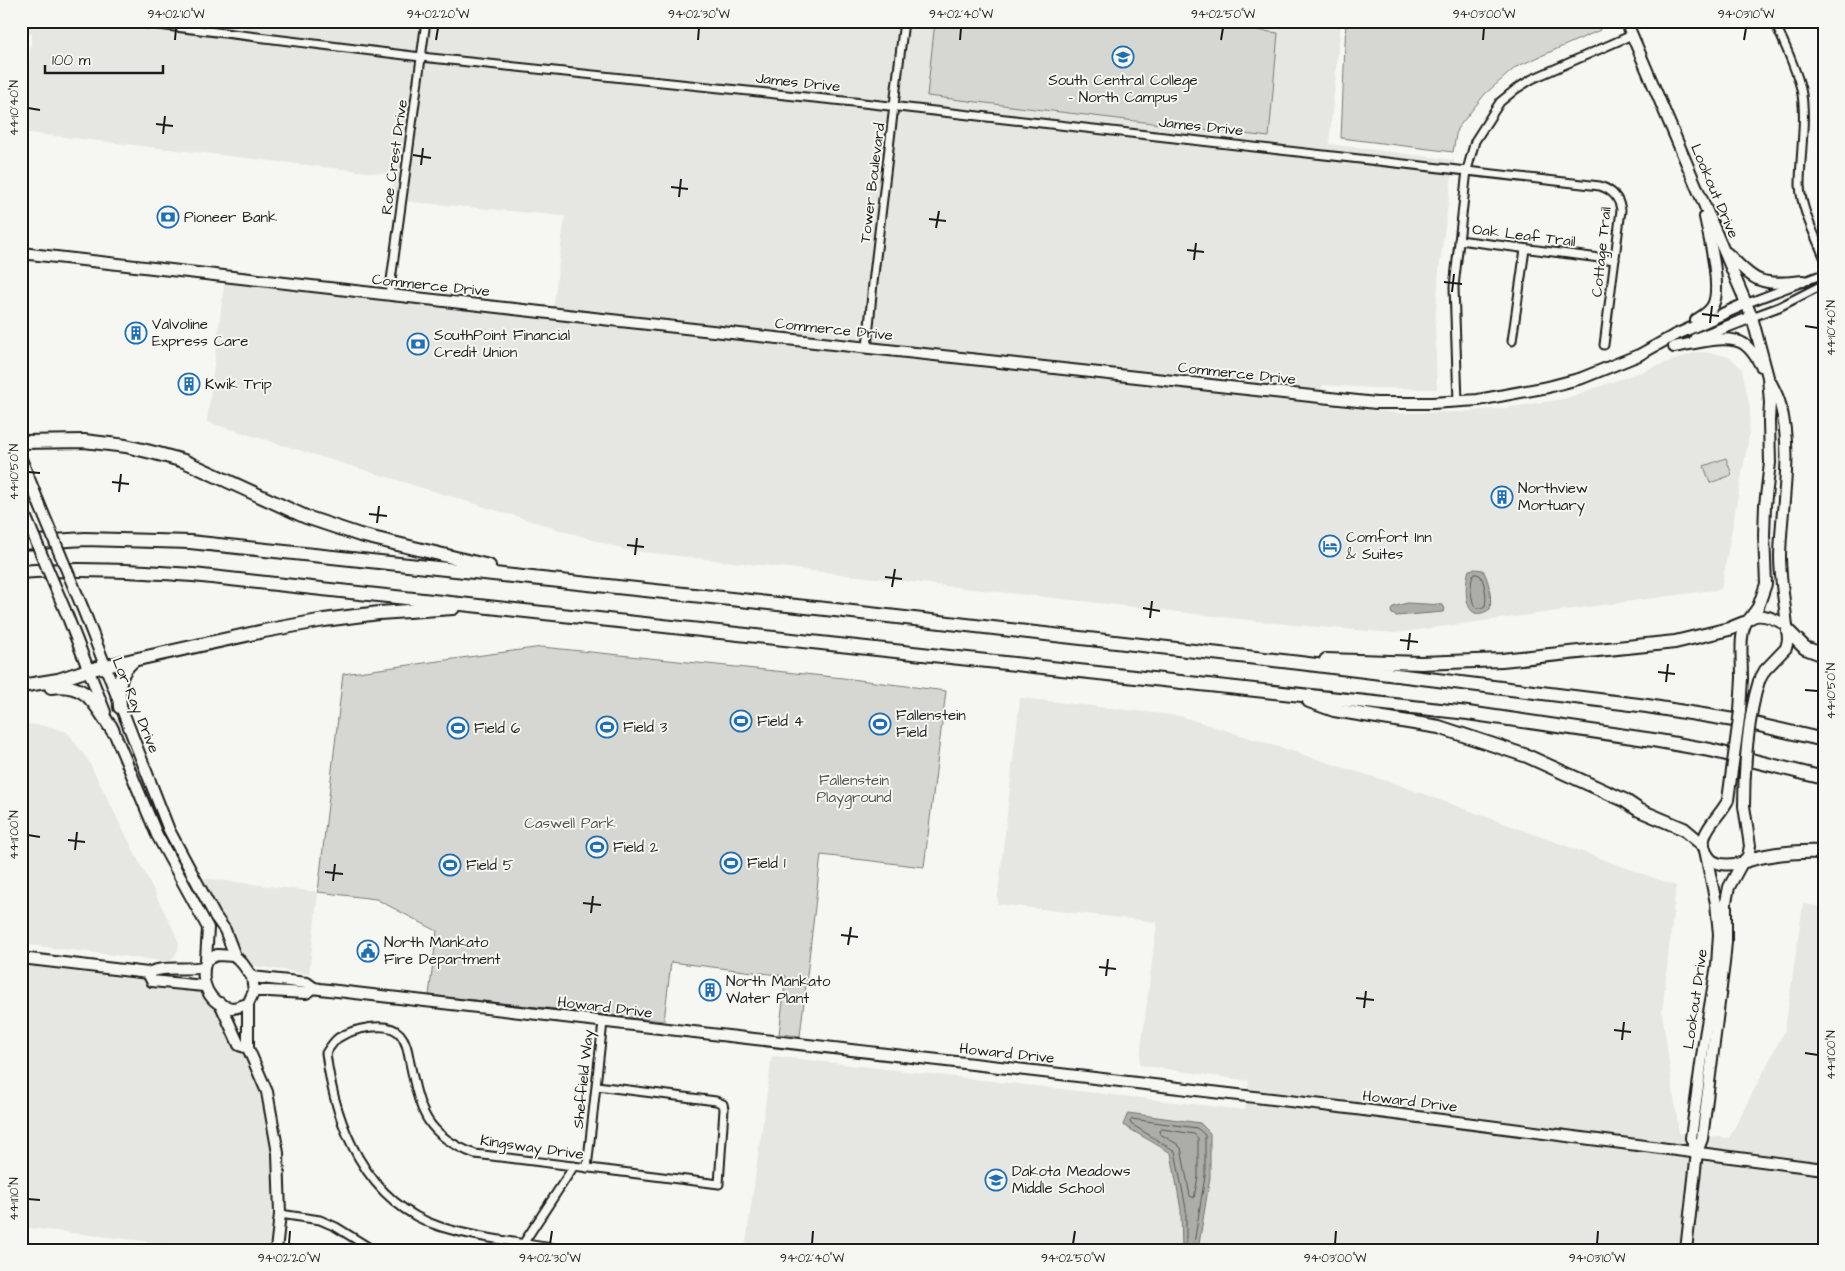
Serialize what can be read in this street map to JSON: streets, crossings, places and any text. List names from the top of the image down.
{
  "streets": {
    "street": [
      "James Drive",
      "Roe Crest Drive",
      "Tower Boulevard",
      "Lookout Drive",
      "Oak Leaf Trail",
      "Cottage Trail",
      "Commerce Drive",
      "Lor Ray Drive",
      "Howard Drive",
      "Sheffield Way",
      "Kingsway Drive"
    ]
  },
  "crossings": [
    ["James Drive", "Roe Crest Drive"],
    ["James Drive", "Tower Boulevard"],
    ["James Drive", "Cottage Trail"],
    ["Roe Crest Drive", "Commerce Drive"],
    ["Tower Boulevard", "Commerce Drive"],
    ["Lookout Drive", "Commerce Drive"],
    ["Lookout Drive", "Howard Drive"],
    ["Oak Leaf Trail", "Cottage Trail"],
    ["Lor Ray Drive", "Howard Drive"],
    ["Howard Drive", "Sheffield Way"],
    ["Sheffield Way", "Kingsway Drive"]
  ],
  "parks": ["Fallenstein Playground", "Caswell Park"],
  "places": {
    "school or university": ["South Central College - North Campus", "Dakota Meadows Middle School"],
    "bank": ["Pioneer Bank", "SouthPoint Financial Credit Union"],
    "building": [
      "Valvoline Express Care",
      "Kwik Trip",
      "Northview Mortuary",
      "North Mankato Water Plant"
    ],
    "hotel": ["Comfort Inn & Suites"],
    "sports": [
      "Field 4",
      "Fallenstein Field",
      "Field 3",
      "Field 6",
      "Field 2",
      "Field 1",
      "Field 5"
    ],
    "public building": ["North Mankato Fire Department"]
  },
  "scale_bar": "100 m",
  "coordinates": [
    "94°02'10\"W",
    "94°02'20\"W",
    "94°02'30\"W",
    "94°02'40\"W",
    "94°02'50\"W",
    "94°03'00\"W",
    "94°03'10\"W",
    "44°10'40\"N",
    "44°10'50\"N",
    "44°11'00\"N",
    "44°11'10\"N"
  ]
}
